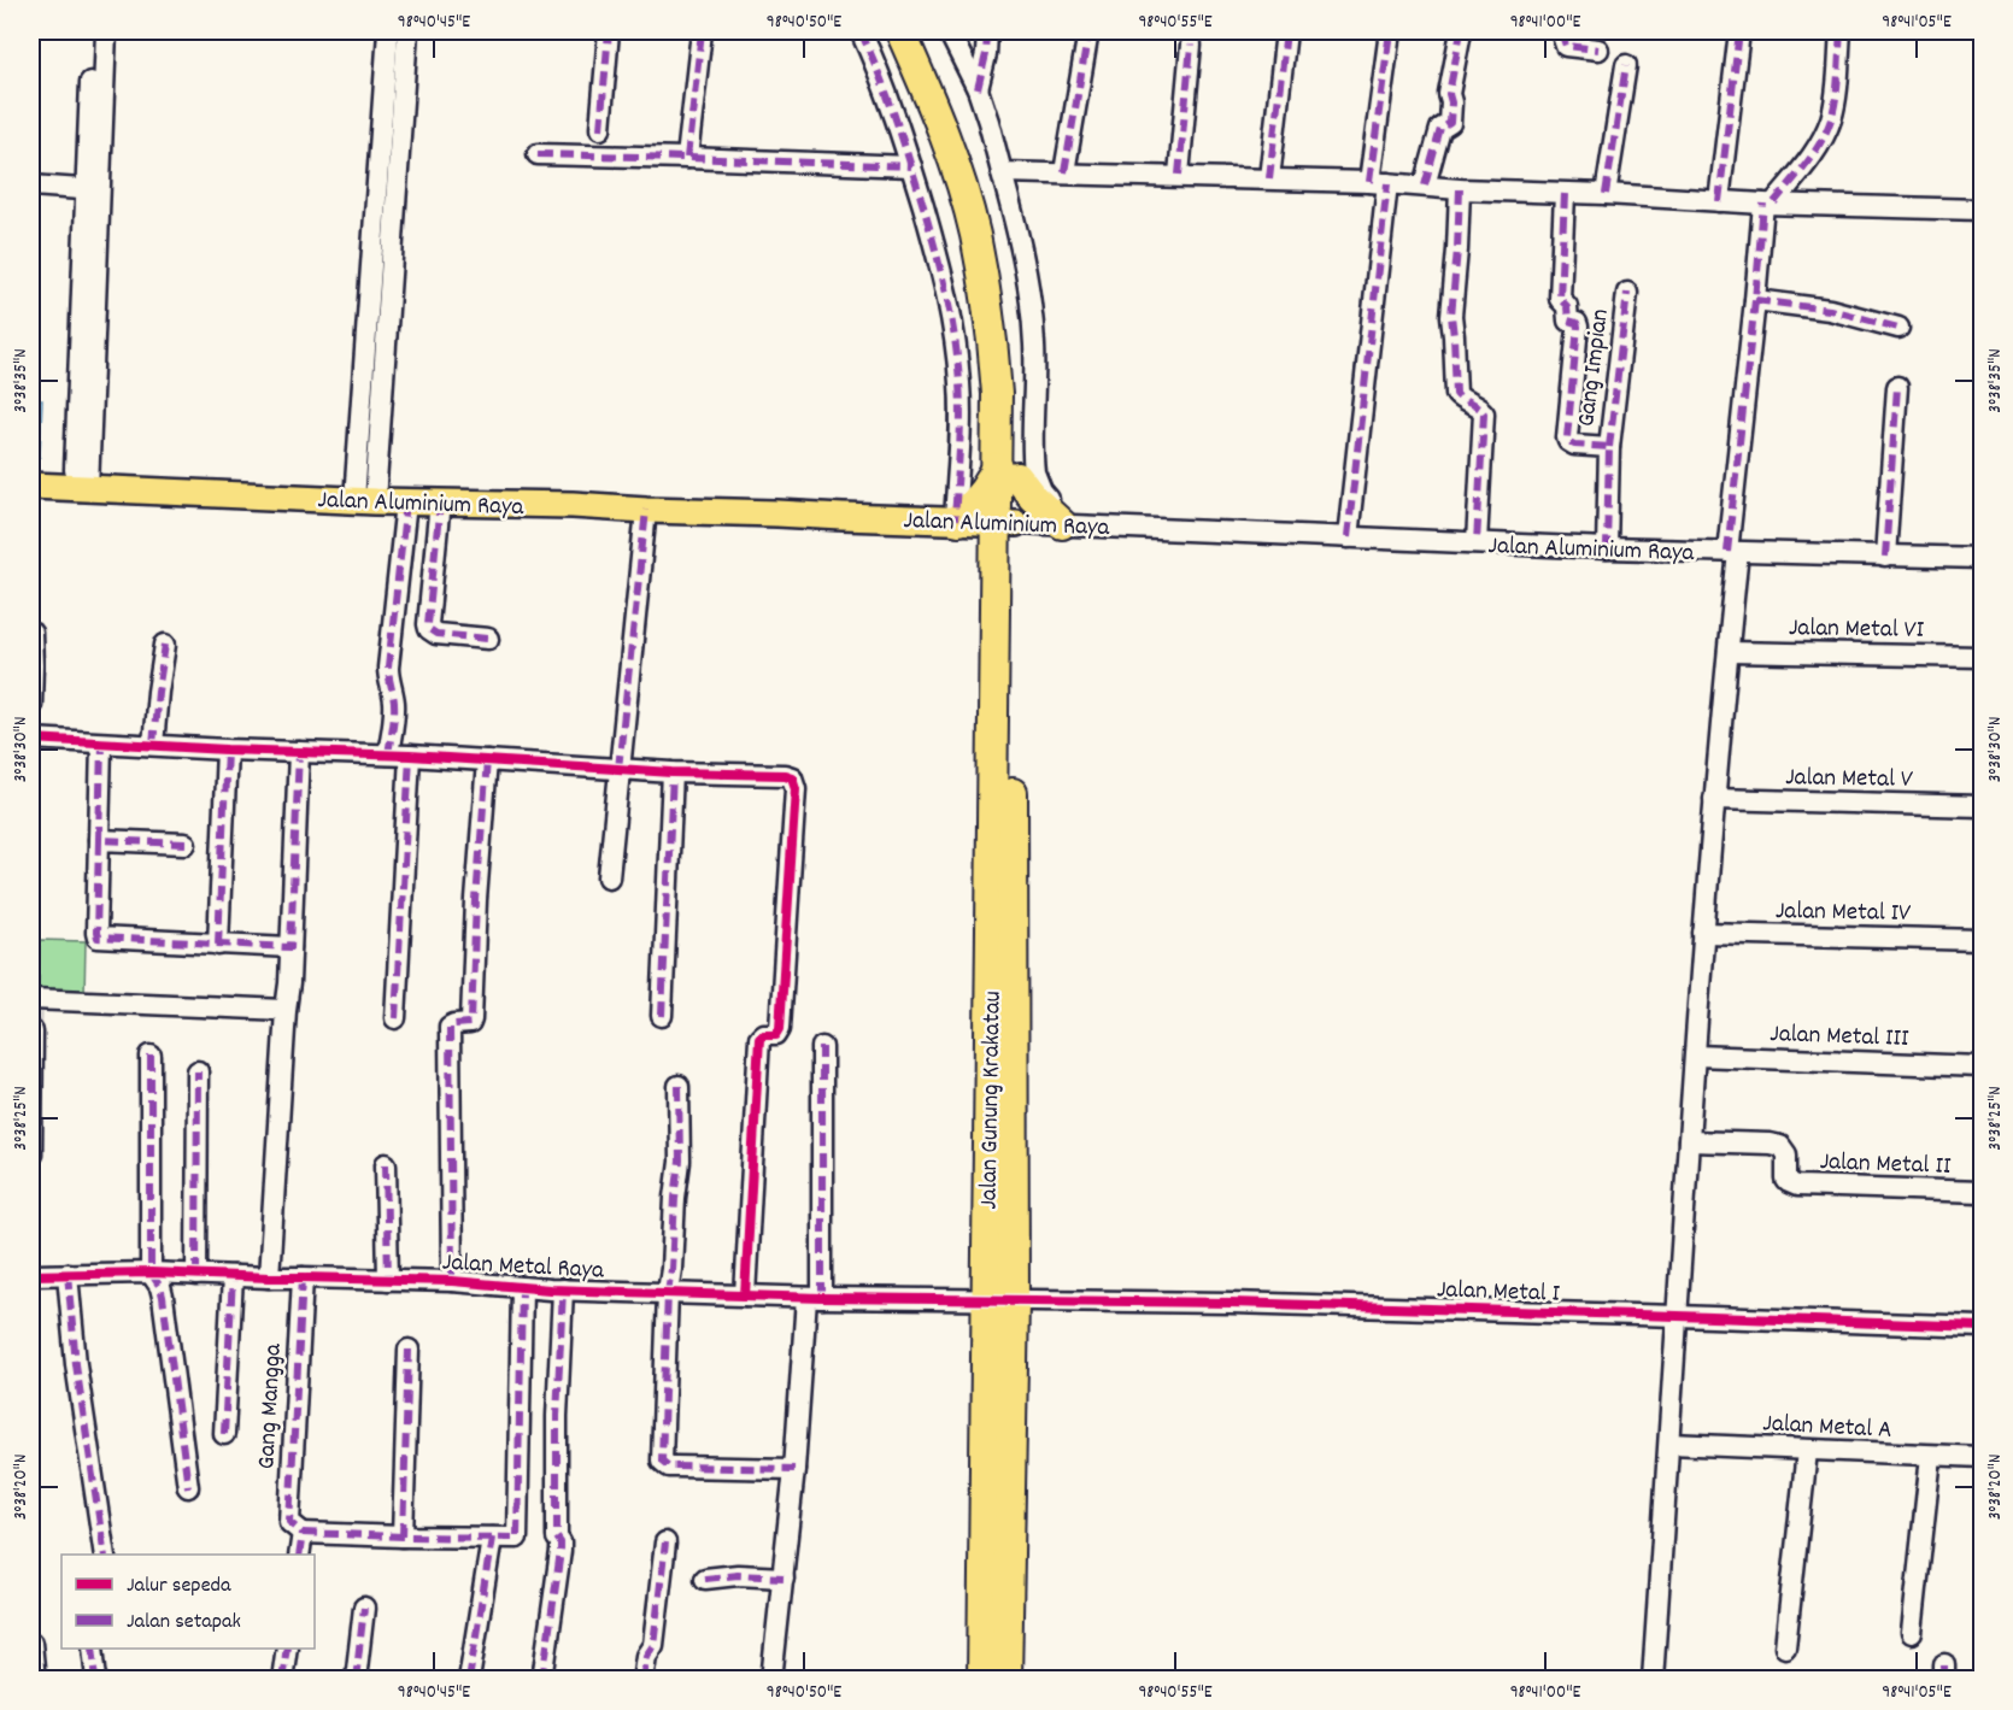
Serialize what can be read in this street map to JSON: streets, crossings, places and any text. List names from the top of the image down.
{
  "streets": {
    "highway": ["Jalan Gunung Krakatau"],
    "main road": ["Jalan Aluminium Raya"],
    "street": [
      "Gang Impian",
      "Jalan Metal VI",
      "Jalan Metal V",
      "Jalan Metal IV",
      "Jalan Metal III",
      "Jalan Metal II",
      "Jalan Metal Raya",
      "Jalan Metal I",
      "Gang Mangga",
      "Jalan Metal A"
    ]
  },
  "crossings": [
    ["Gang Impian", "Jalan Aluminium Raya"],
    ["Jalan Aluminium Raya", "Jalan Gunung Krakatau"],
    ["Jalan Gunung Krakatau", "Jalan Metal Raya"],
    ["Jalan Gunung Krakatau", "Jalan Metal I"],
    ["Jalan Metal Raya", "Jalan Metal I"],
    ["Jalan Metal Raya", "Gang Mangga"]
  ],
  "legend": ["Jalur sepeda", "Jalan setapak"],
  "coordinates": [
    "98°40'45\"E",
    "98°40'50\"E",
    "98°40'55\"E",
    "98°41'00\"E",
    "98°41'05\"E",
    "3°38'35\"N",
    "3°38'30\"N",
    "3°38'25\"N",
    "3°38'20\"N"
  ]
}
